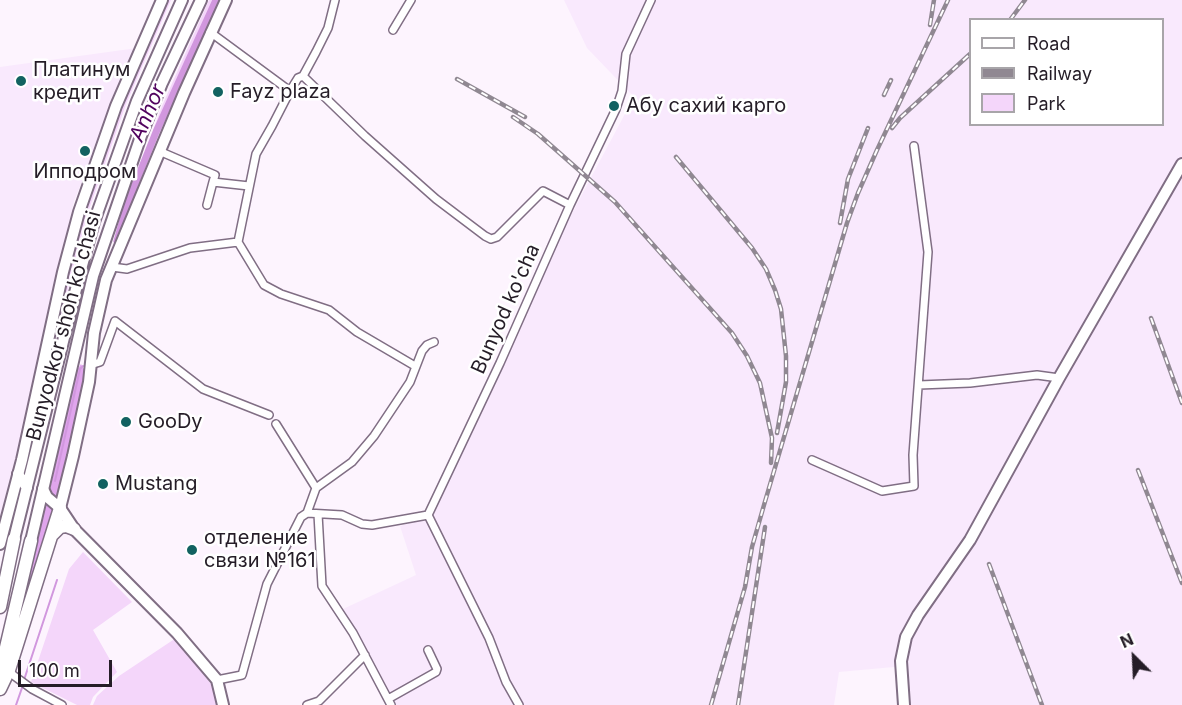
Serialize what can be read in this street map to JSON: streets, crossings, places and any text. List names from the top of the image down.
{
  "streets": {
    "highway": ["Bunyodkor shoh ko'chasi"],
    "street": ["Bunyod ko'cha"]
  },
  "water": ["Anhor"],
  "places": [
    "Платинум кредит",
    "Fayz plaza",
    "Абу сахий карго",
    "Ипподром",
    "GooDy",
    "Mustang",
    "отделение связи №161"
  ],
  "legend": ["Road", "Railway", "Park"],
  "scale_bar": "100 m",
  "north": "top left"
}
